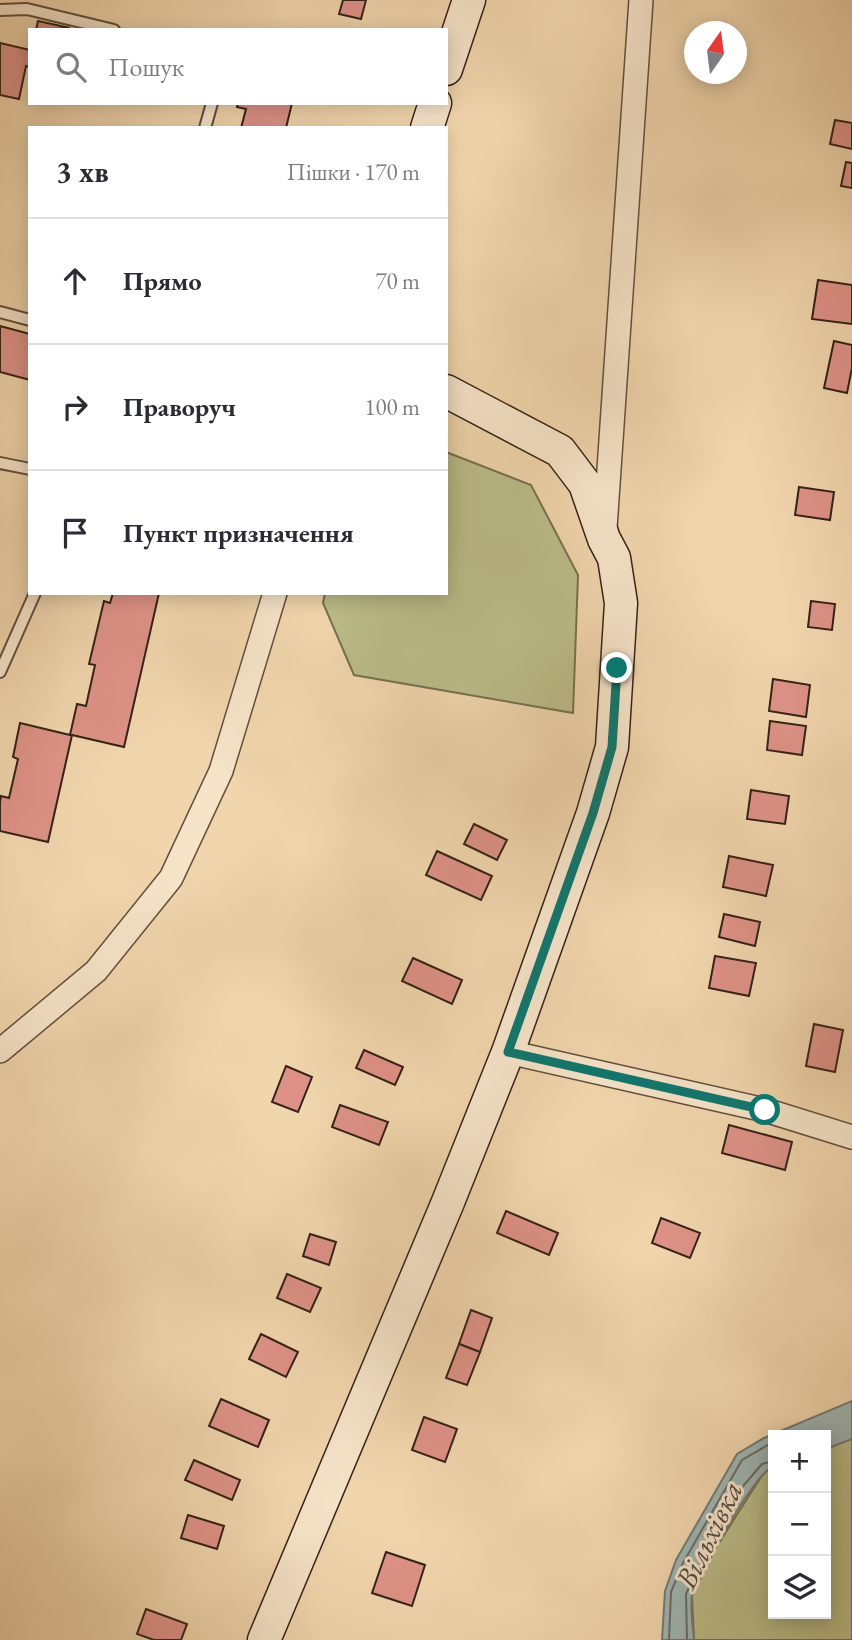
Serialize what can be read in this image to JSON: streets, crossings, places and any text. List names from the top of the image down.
{
  "water": ["Вільхівка"],
  "north": "top",
  "page": {
    "search": "Пошук",
    "heading": ["3 хв", "Пішки · 170 m"],
    "list": [
      ["Прямо", "70 m"],
      ["Праворуч", "100 m"],
      "Пункт призначення"
    ],
    "map_buttons": ["+", "−"]
  }
}
